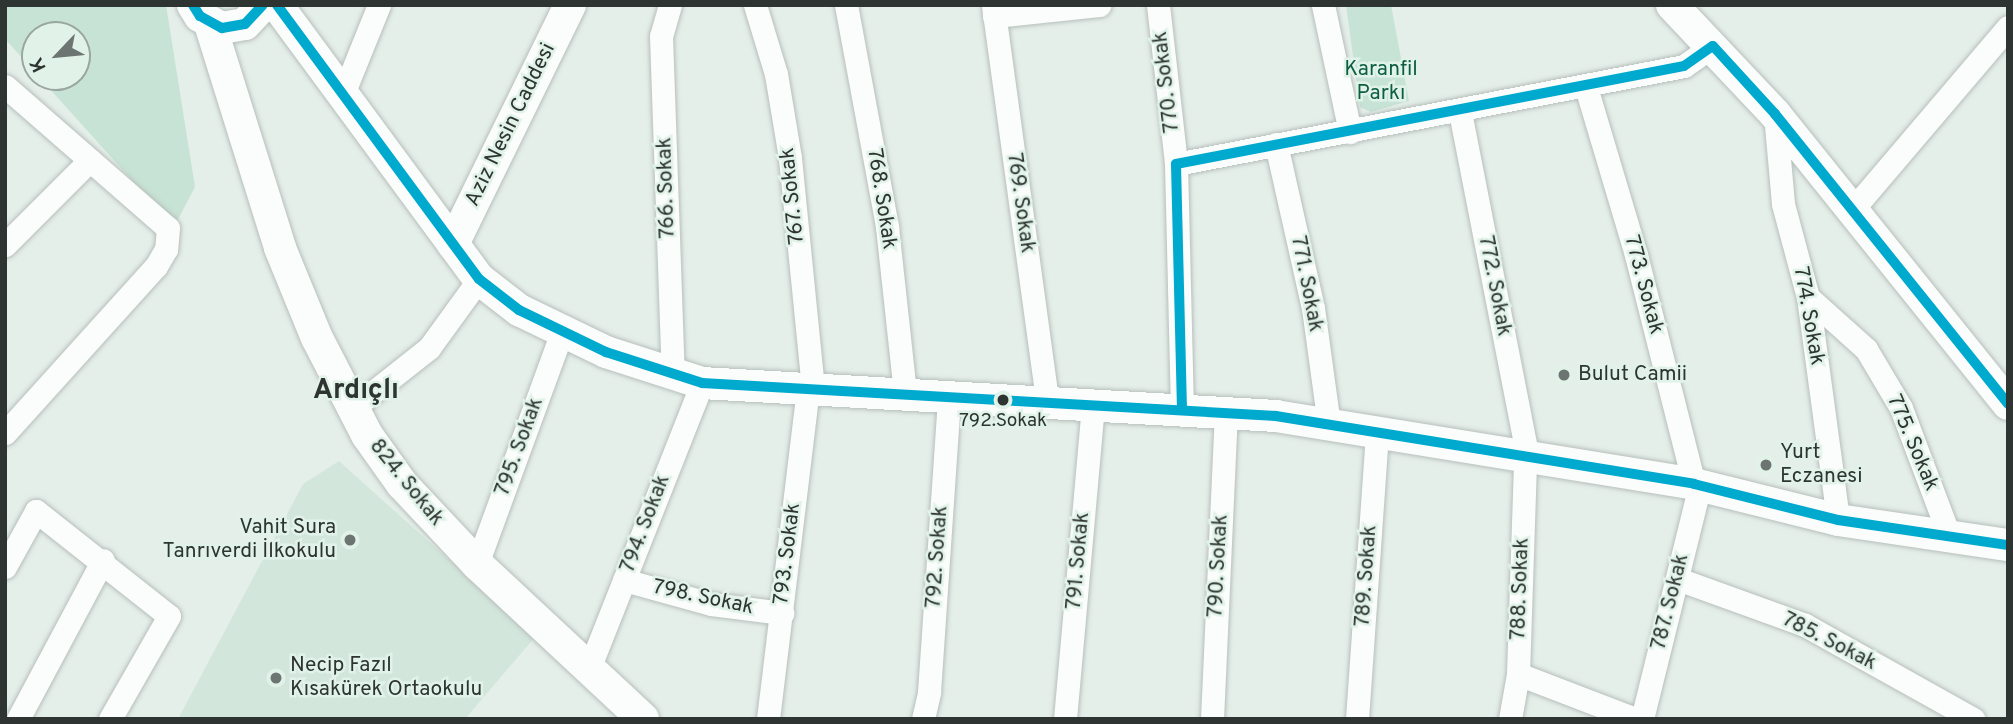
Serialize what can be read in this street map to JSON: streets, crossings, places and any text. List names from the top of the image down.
{
  "streets": {
    "street": [
      "770. Sokak",
      "Aziz Nesin Caddesi",
      "766. Sokak",
      "767. Sokak",
      "768. Sokak",
      "769. Sokak",
      "771. Sokak",
      "773. Sokak",
      "772. Sokak",
      "774. Sokak",
      "775. Sokak",
      "795. Sokak",
      "824. Sokak",
      "794. Sokak",
      "793. Sokak",
      "792. Sokak",
      "791. Sokak",
      "790. Sokak",
      "789. Sokak",
      "788. Sokak",
      "798. Sokak",
      "787. Sokak",
      "785. Sokak"
    ]
  },
  "crossings": [
    ["766. Sokak", "794. Sokak"],
    ["767. Sokak", "793. Sokak"],
    ["773. Sokak", "787. Sokak"],
    ["772. Sokak", "788. Sokak"],
    ["774. Sokak", "775. Sokak"],
    ["795. Sokak", "824. Sokak"],
    ["824. Sokak", "794. Sokak"],
    ["794. Sokak", "798. Sokak"],
    ["793. Sokak", "798. Sokak"],
    ["787. Sokak", "785. Sokak"]
  ],
  "districts": ["Ardıçlı"],
  "parks": ["Karanfil Parkı"],
  "places": [
    "Bulut Camii",
    "792.Sokak",
    "Yurt Eczanesi",
    "Vahit Sura Tanrıverdi İlkokulu",
    "Necip Fazıl Kısakürek Ortaokulu"
  ],
  "north": "bottom left"
}
